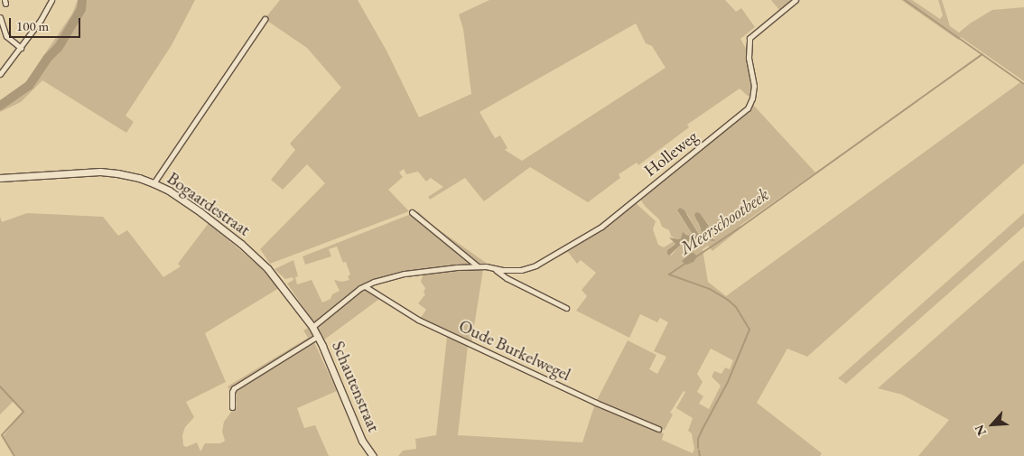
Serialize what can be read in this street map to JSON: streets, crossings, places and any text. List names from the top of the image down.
{
  "streets": {
    "street": [
      "Holleweg",
      "Bogaardestraat",
      "Oude Burkelwegel",
      "Schautenstraat"
    ]
  },
  "crossings": [
    ["Holleweg", "Bogaardestraat"],
    ["Holleweg", "Oude Burkelwegel"],
    ["Holleweg", "Schautenstraat"],
    ["Bogaardestraat", "Schautenstraat"]
  ],
  "water": ["Meerschootbeek"],
  "scale_bar": "100 m",
  "north": "bottom left"
}
